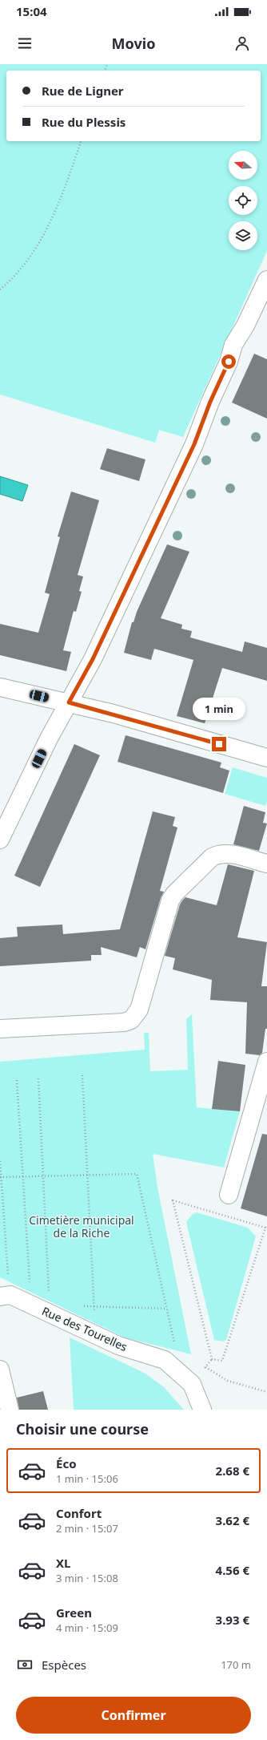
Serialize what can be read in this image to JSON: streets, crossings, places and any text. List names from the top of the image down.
{
  "streets": {
    "street": ["Rue des Tourelles"]
  },
  "parks": ["Cimetière municipal de la Riche"],
  "north": "left",
  "page": {
    "status": "15:04",
    "header": "Movio",
    "banner": ["Rue de Ligner", "Rue du Plessis"],
    "bubble": "1 min",
    "heading": "Choisir une course",
    "list": [
      {
        "name": "Éco",
        "note": "1 min · 15:06",
        "value": "2.68 €"
      },
      {
        "name": "Confort",
        "note": "2 min · 15:07",
        "value": "3.62 €"
      },
      {
        "name": "XL",
        "note": "3 min · 15:08",
        "value": "4.56 €"
      },
      {
        "name": "Green",
        "note": "4 min · 15:09",
        "value": "3.93 €"
      }
    ],
    "pay": ["Espèces", "170 m"],
    "buttons": "Confirmer"
  }
}
